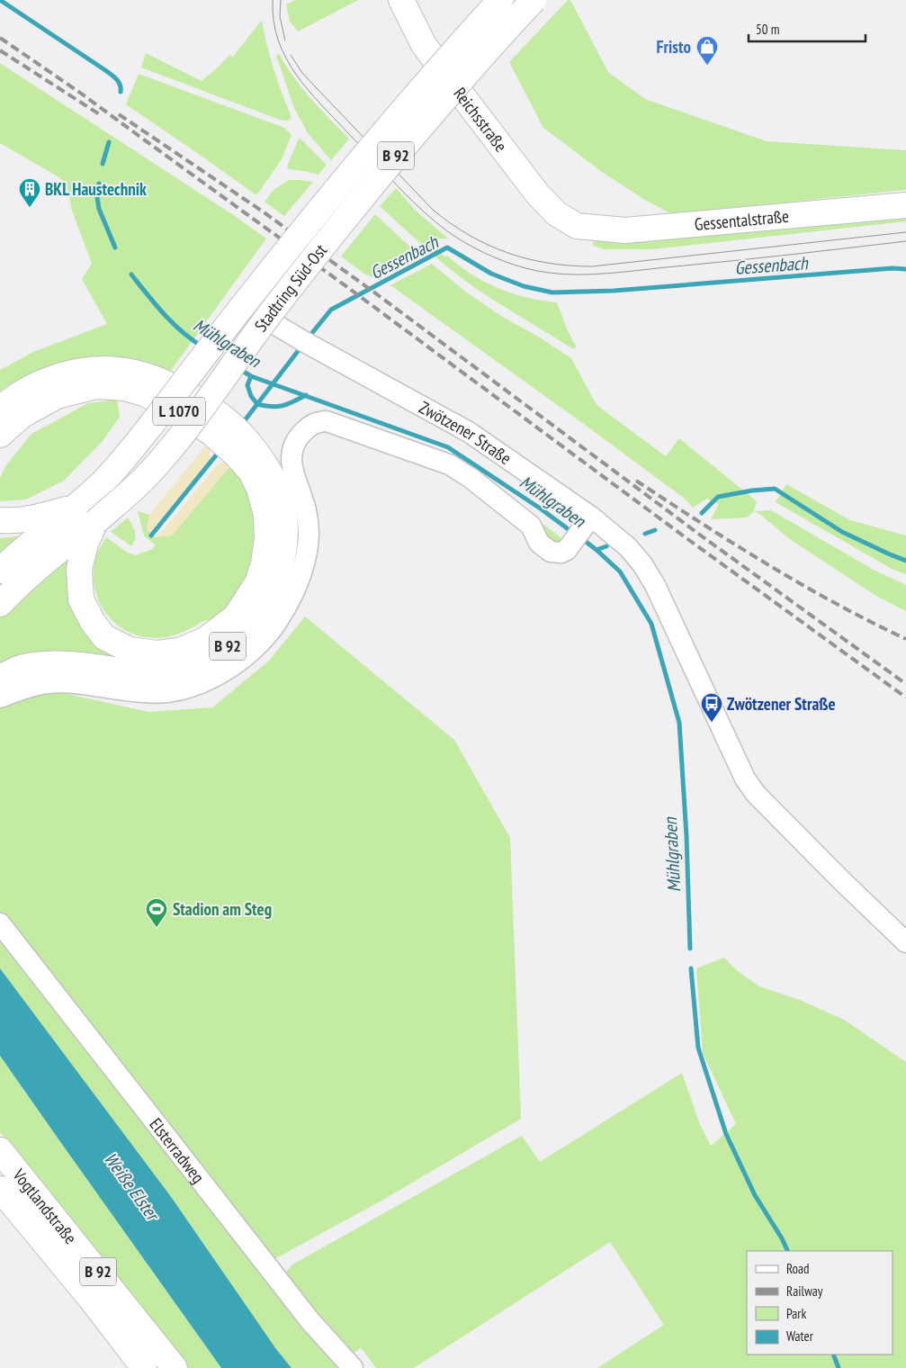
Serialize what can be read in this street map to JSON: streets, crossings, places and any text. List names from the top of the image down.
{
  "streets": {
    "main road": [
      "Reichsstraße",
      "B 92",
      "Gessentalstraße",
      "Stadtring Süd-Ost",
      "L 1070",
      "Vogtlandstraße"
    ],
    "street": ["Zwötzener Straße", "Elsterradweg"]
  },
  "crossings": [
    ["Reichsstraße", "Gessentalstraße"],
    ["B 92", "Stadtring Süd-Ost"],
    ["B 92", "L 1070"],
    ["Stadtring Süd-Ost", "Zwötzener Straße"]
  ],
  "water": ["Gessenbach", "Mühlgraben", "Weiße Elster"],
  "places": {
    "shop": ["Fristo"],
    "building": ["BKL Haustechnik"],
    "bus stop": ["Zwötzener Straße"],
    "sports": ["Stadion am Steg"]
  },
  "legend": [
    "Road",
    "Railway",
    "Park",
    "Water"
  ],
  "scale_bar": "50 m"
}
